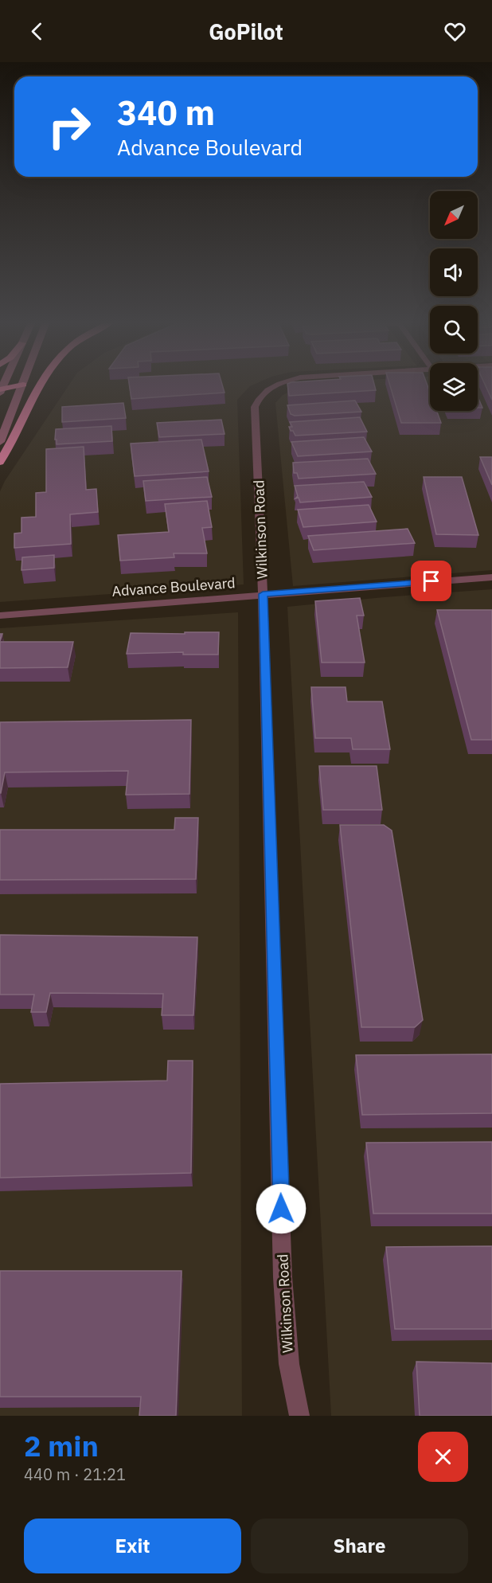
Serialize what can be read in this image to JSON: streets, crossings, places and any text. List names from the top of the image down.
{
  "streets": {
    "street": ["Wilkinson Road", "Advance Boulevard"]
  },
  "crossings": [
    ["Wilkinson Road", "Advance Boulevard"]
  ],
  "north": "bottom left",
  "page": {
    "header": "GoPilot",
    "turn": ["340 m", "Advance Boulevard"],
    "heading": ["2 min", "440 m · 21:21"],
    "buttons": ["Exit", "Share"]
  }
}
